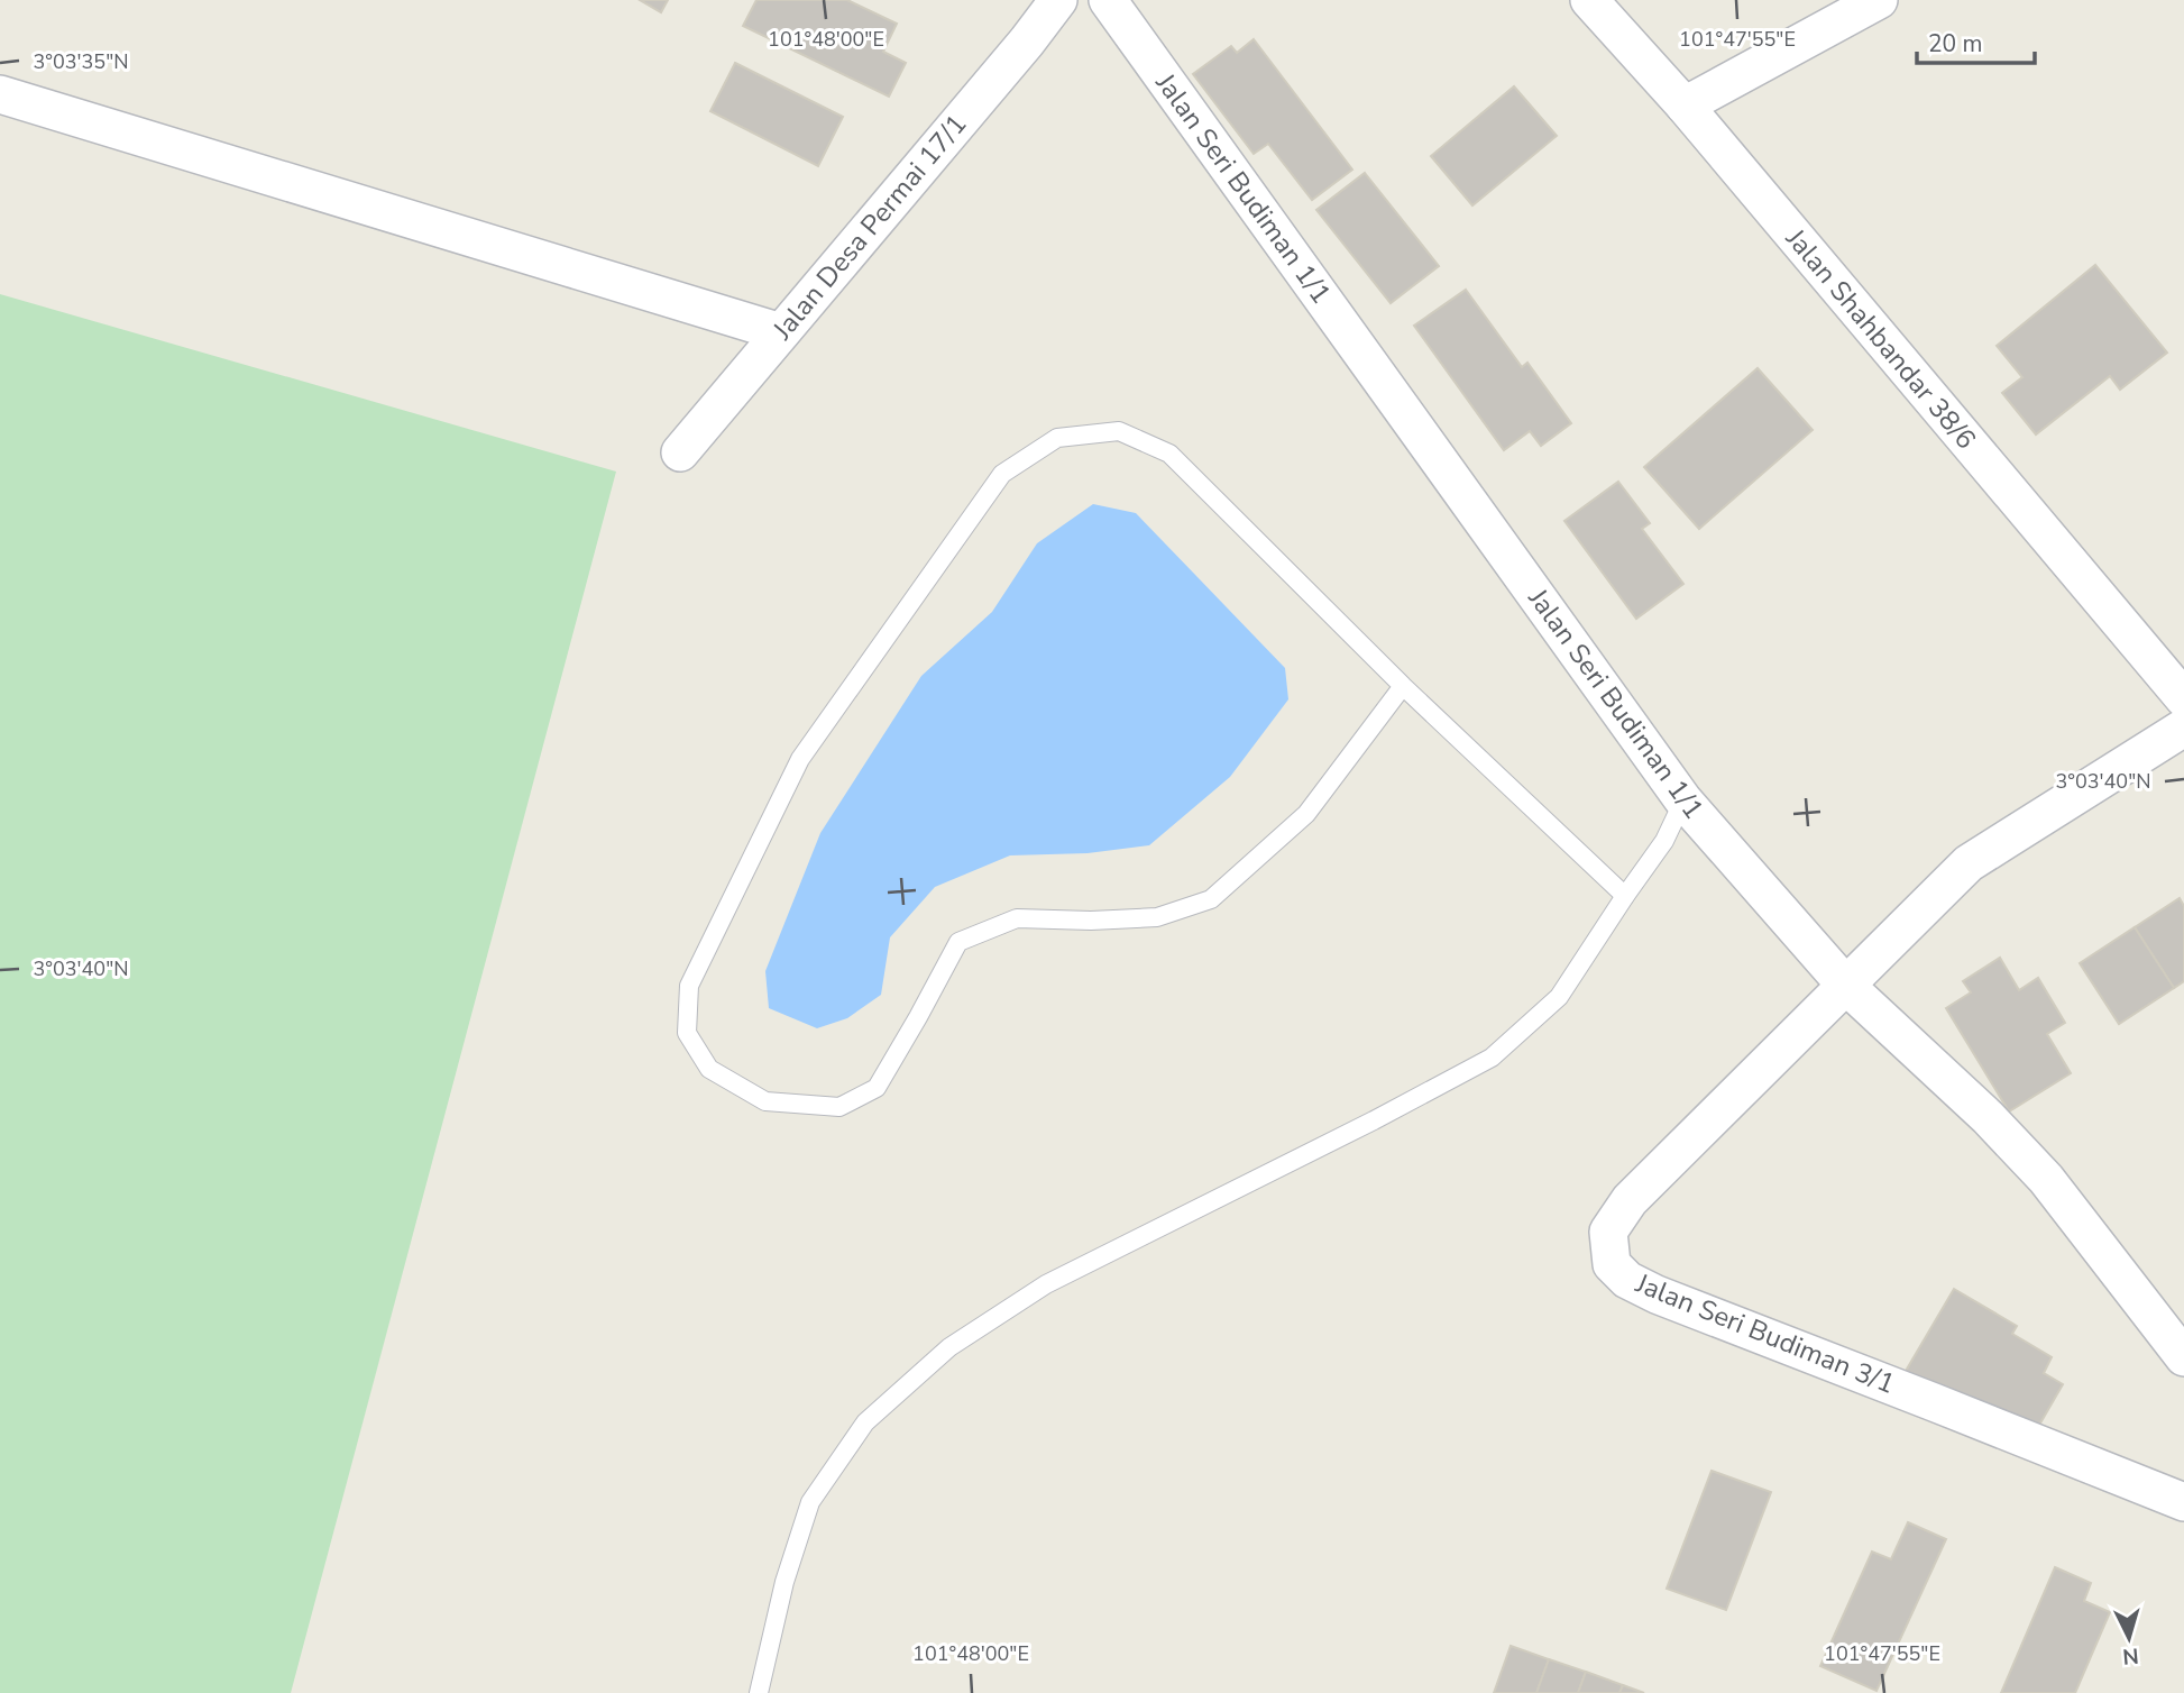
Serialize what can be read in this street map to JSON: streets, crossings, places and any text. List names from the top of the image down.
{
  "streets": {
    "street": [
      "Jalan Seri Budiman 1/1",
      "Jalan Desa Permai 17/1",
      "Jalan Shahbandar 38/6",
      "Jalan Seri Budiman 3/1"
    ]
  },
  "crossings": [
    ["Jalan Seri Budiman 1/1", "Jalan Seri Budiman 3/1"]
  ],
  "scale_bar": "20 m",
  "north": "bottom",
  "coordinates": [
    "101°48'00\"E",
    "101°47'55\"E",
    "3°03'35\"N",
    "3°03'40\"N"
  ]
}
